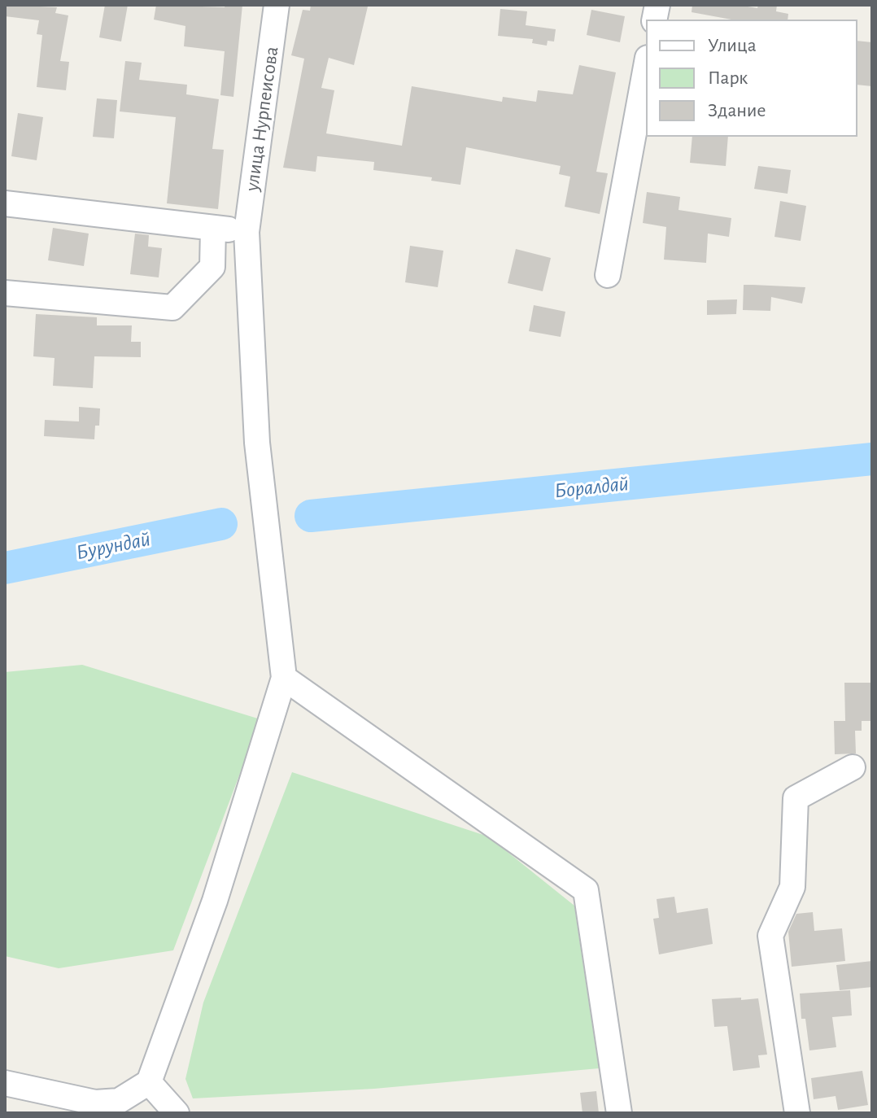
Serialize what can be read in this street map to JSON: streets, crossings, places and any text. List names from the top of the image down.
{
  "streets": {
    "street": ["улица Нурпеисова"]
  },
  "water": ["Боралдай", "Бурундай"],
  "legend": ["Улица", "Парк", "Здание"]
}
